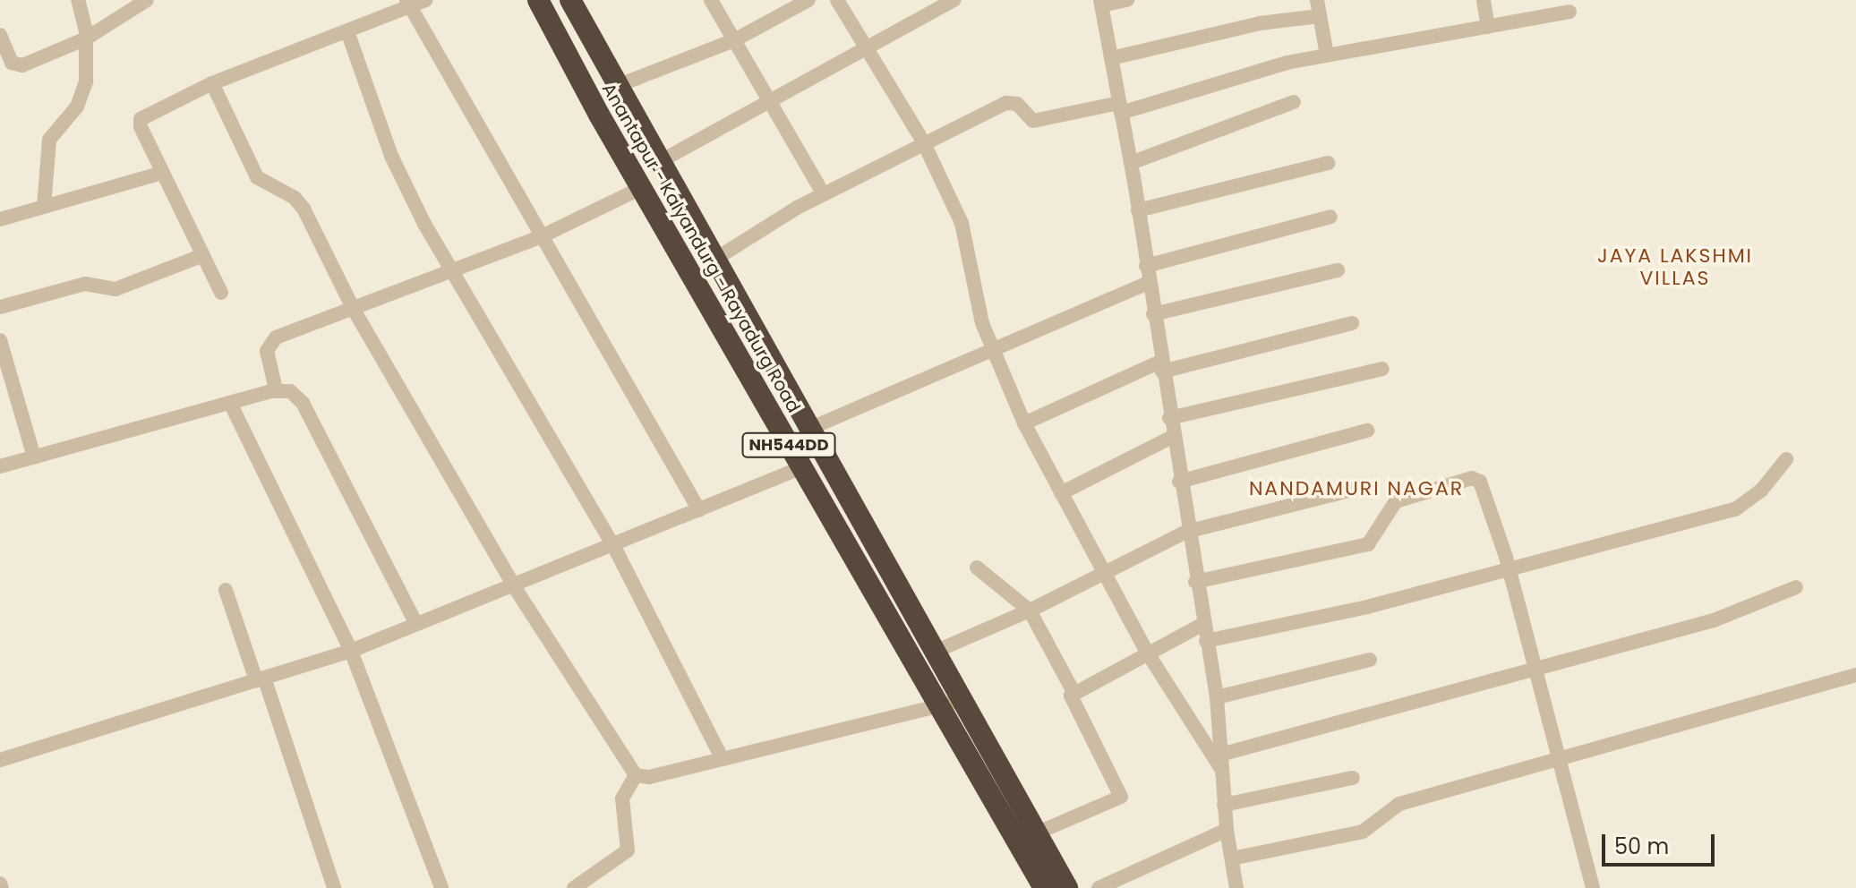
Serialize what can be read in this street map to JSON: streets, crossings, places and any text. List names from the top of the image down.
{
  "streets": {
    "highway": ["Anantapur - Kalyandurg - Rayadurg Road", "NH544DD"]
  },
  "districts": ["JAYA LAKSHMI VILLAS", "NANDAMURI NAGAR"],
  "scale_bar": "50 m"
}
